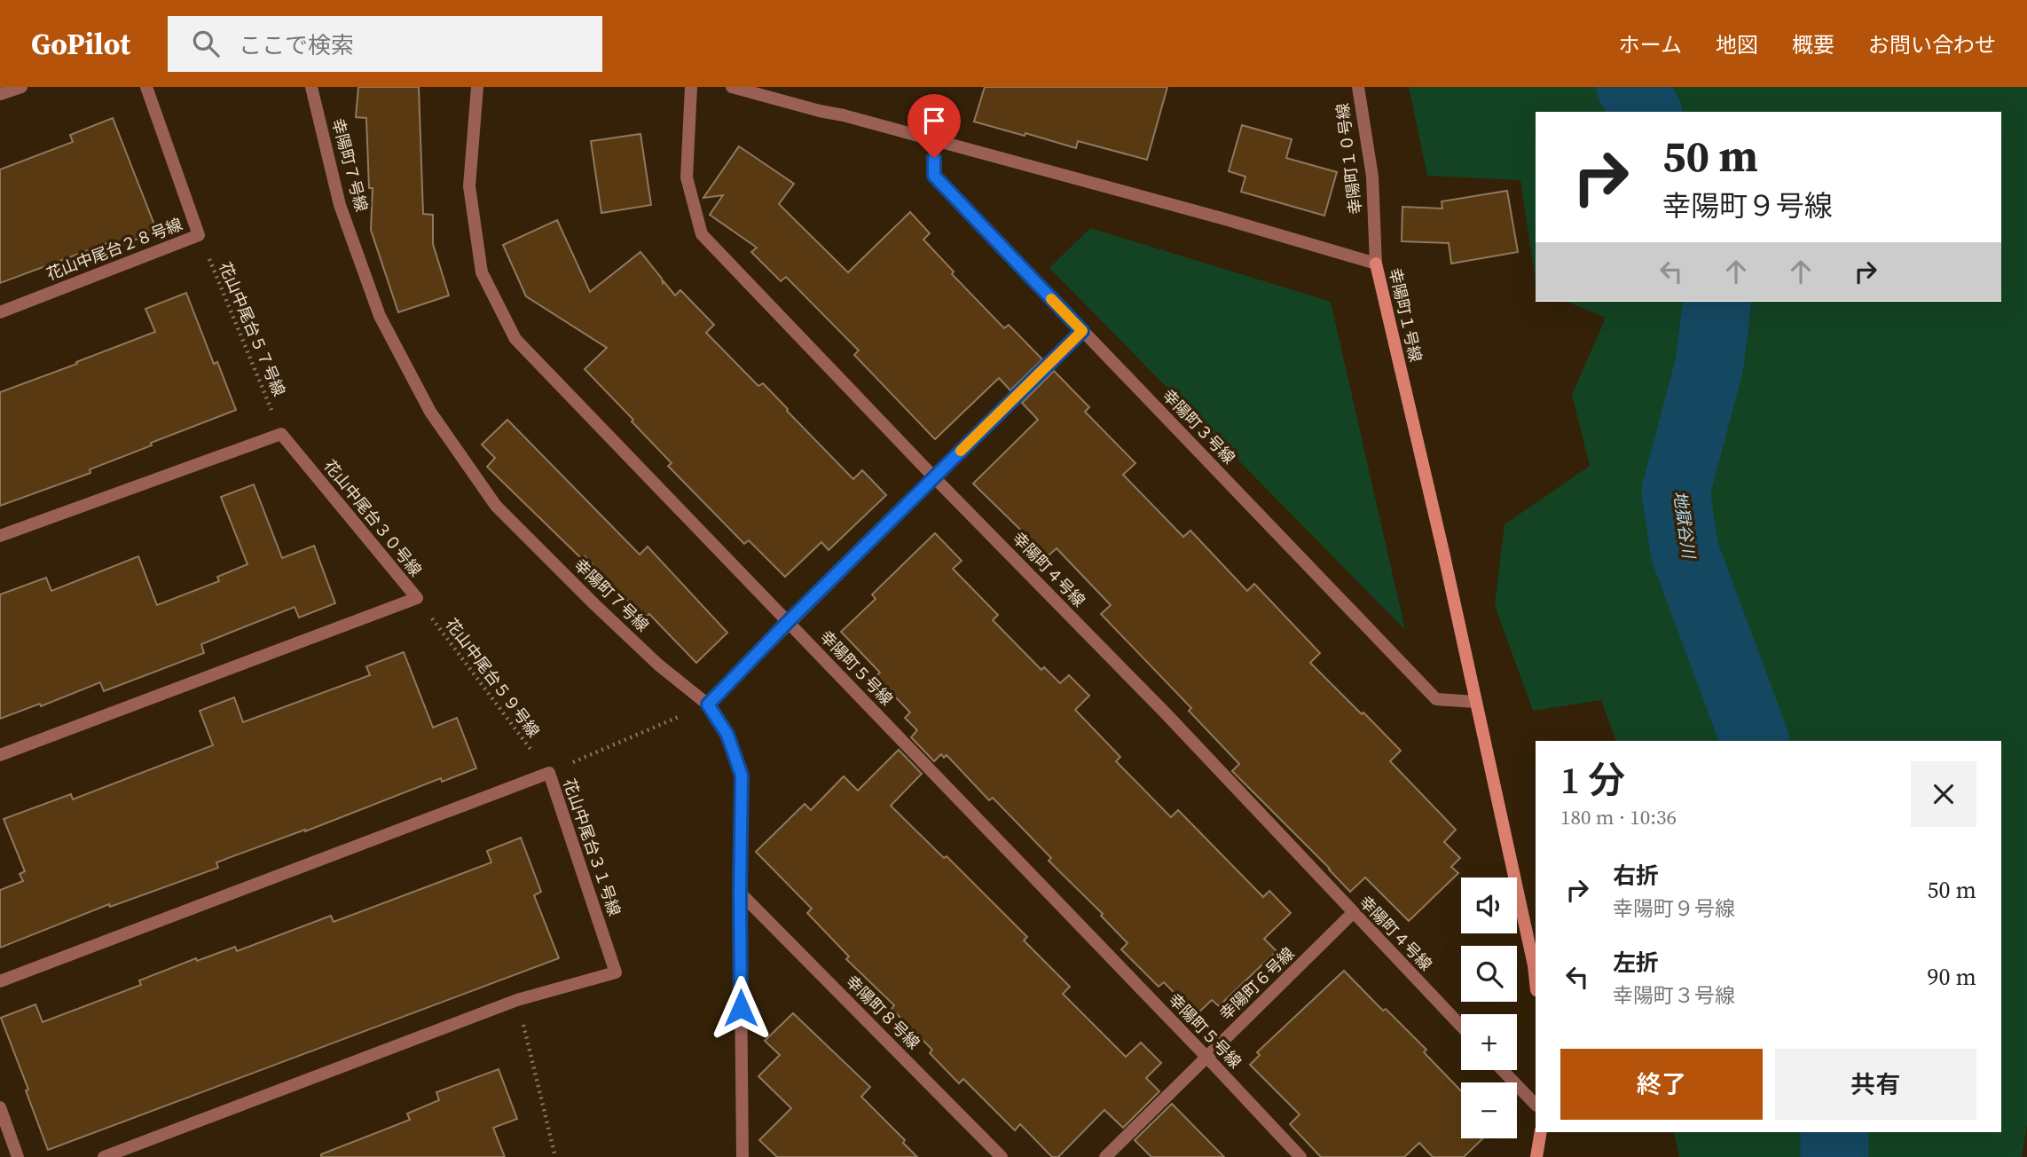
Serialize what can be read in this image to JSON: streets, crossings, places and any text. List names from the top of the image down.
{
  "streets": {
    "street": [
      "幸陽町１０号線",
      "幸陽町７号線",
      "花山中尾台２８号線",
      "幸陽町１号線",
      "幸陽町３号線",
      "花山中尾台３０号線",
      "幸陽町４号線",
      "幸陽町５号線",
      "花山中尾台３１号線",
      "幸陽町６号線",
      "幸陽町８号線"
    ],
    "path": ["花山中尾台５７号線", "花山中尾台５９号線"]
  },
  "crossings": [
    ["幸陽町１０号線", "幸陽町１号線"],
    ["幸陽町７号線", "幸陽町８号線"],
    ["花山中尾台２８号線", "花山中尾台５７号線"],
    ["幸陽町１号線", "幸陽町３号線"],
    ["花山中尾台５７号線", "花山中尾台３０号線"],
    ["花山中尾台３０号線", "花山中尾台５９号線"],
    ["幸陽町４号線", "幸陽町６号線"],
    ["幸陽町５号線", "幸陽町６号線"],
    ["花山中尾台５９号線", "花山中尾台３１号線"]
  ],
  "water": ["地獄谷川"],
  "page": {
    "header": "GoPilot",
    "search": "ここで検索",
    "nav": [
      "ホーム",
      "地図",
      "概要",
      "お問い合わせ"
    ],
    "turn": ["50 m", "幸陽町９号線"],
    "heading": ["1 分", "180 m · 10:36"],
    "list": [
      {
        "name": "右折",
        "note": "幸陽町９号線",
        "value": "50 m"
      },
      {
        "name": "左折",
        "note": "幸陽町３号線",
        "value": "90 m"
      }
    ],
    "map_buttons": ["+", "−"],
    "buttons": ["終了", "共有"]
  }
}
